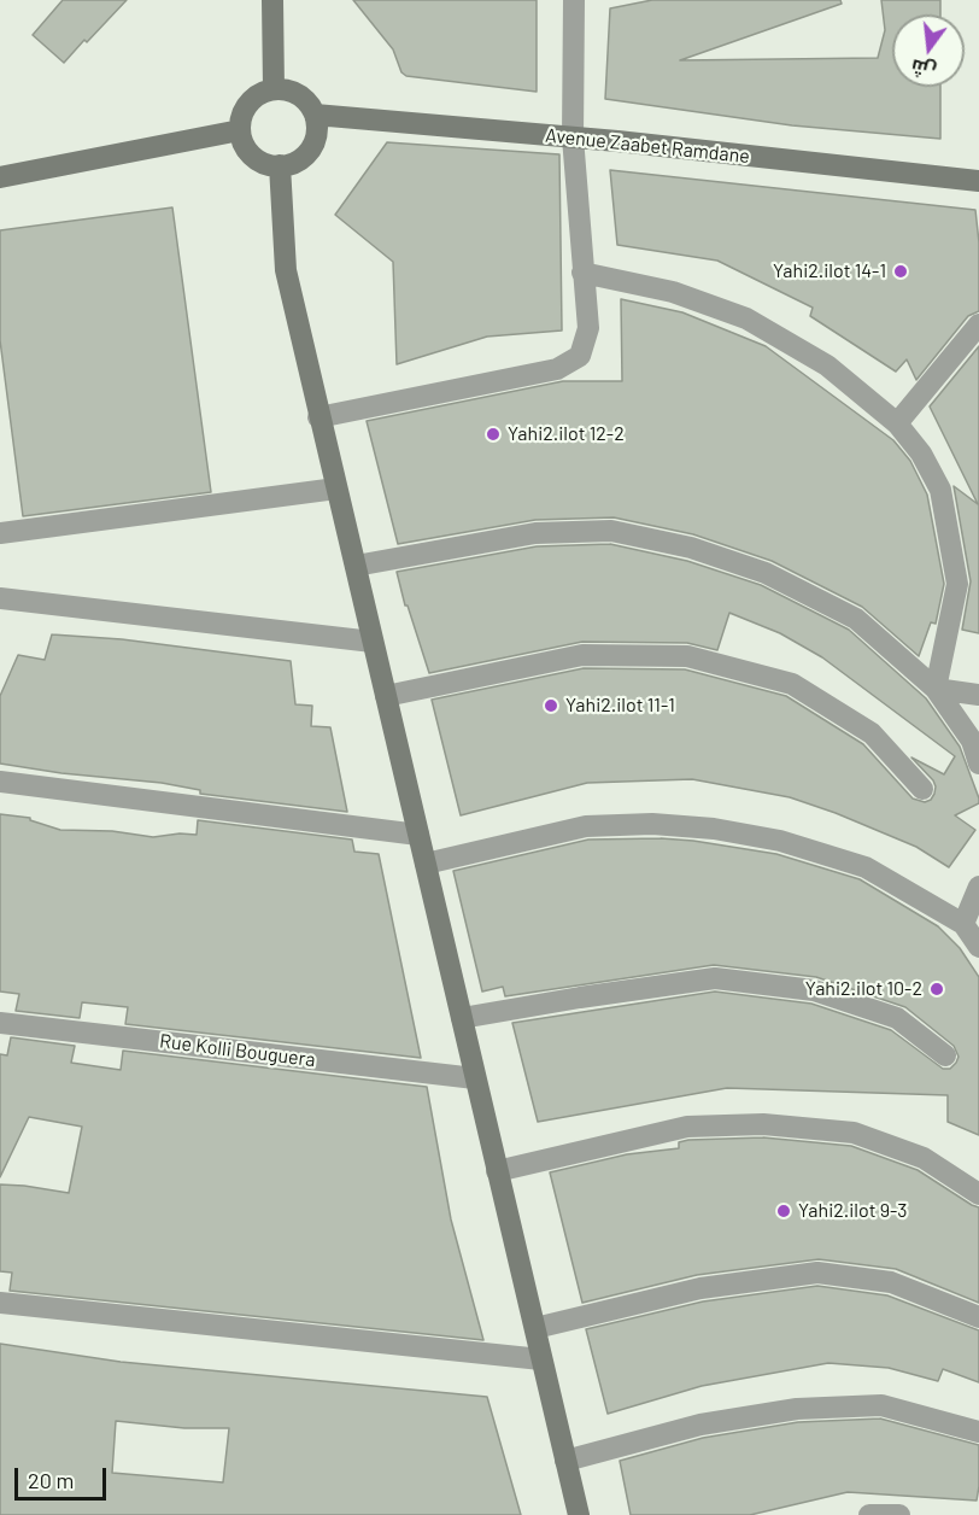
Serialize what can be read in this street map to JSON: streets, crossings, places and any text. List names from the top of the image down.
{
  "streets": {
    "main road": ["Avenue Zaabet Ramdane"],
    "street": ["Rue Kolli Bouguera"]
  },
  "places": [
    "Yahi2.ilot 14-1",
    "Yahi2.ilot 12-2",
    "Yahi2.ilot 11-1",
    "Yahi2.ilot 10-2",
    "Yahi2.ilot 9-3"
  ],
  "scale_bar": "20 m",
  "north": "bottom"
}
